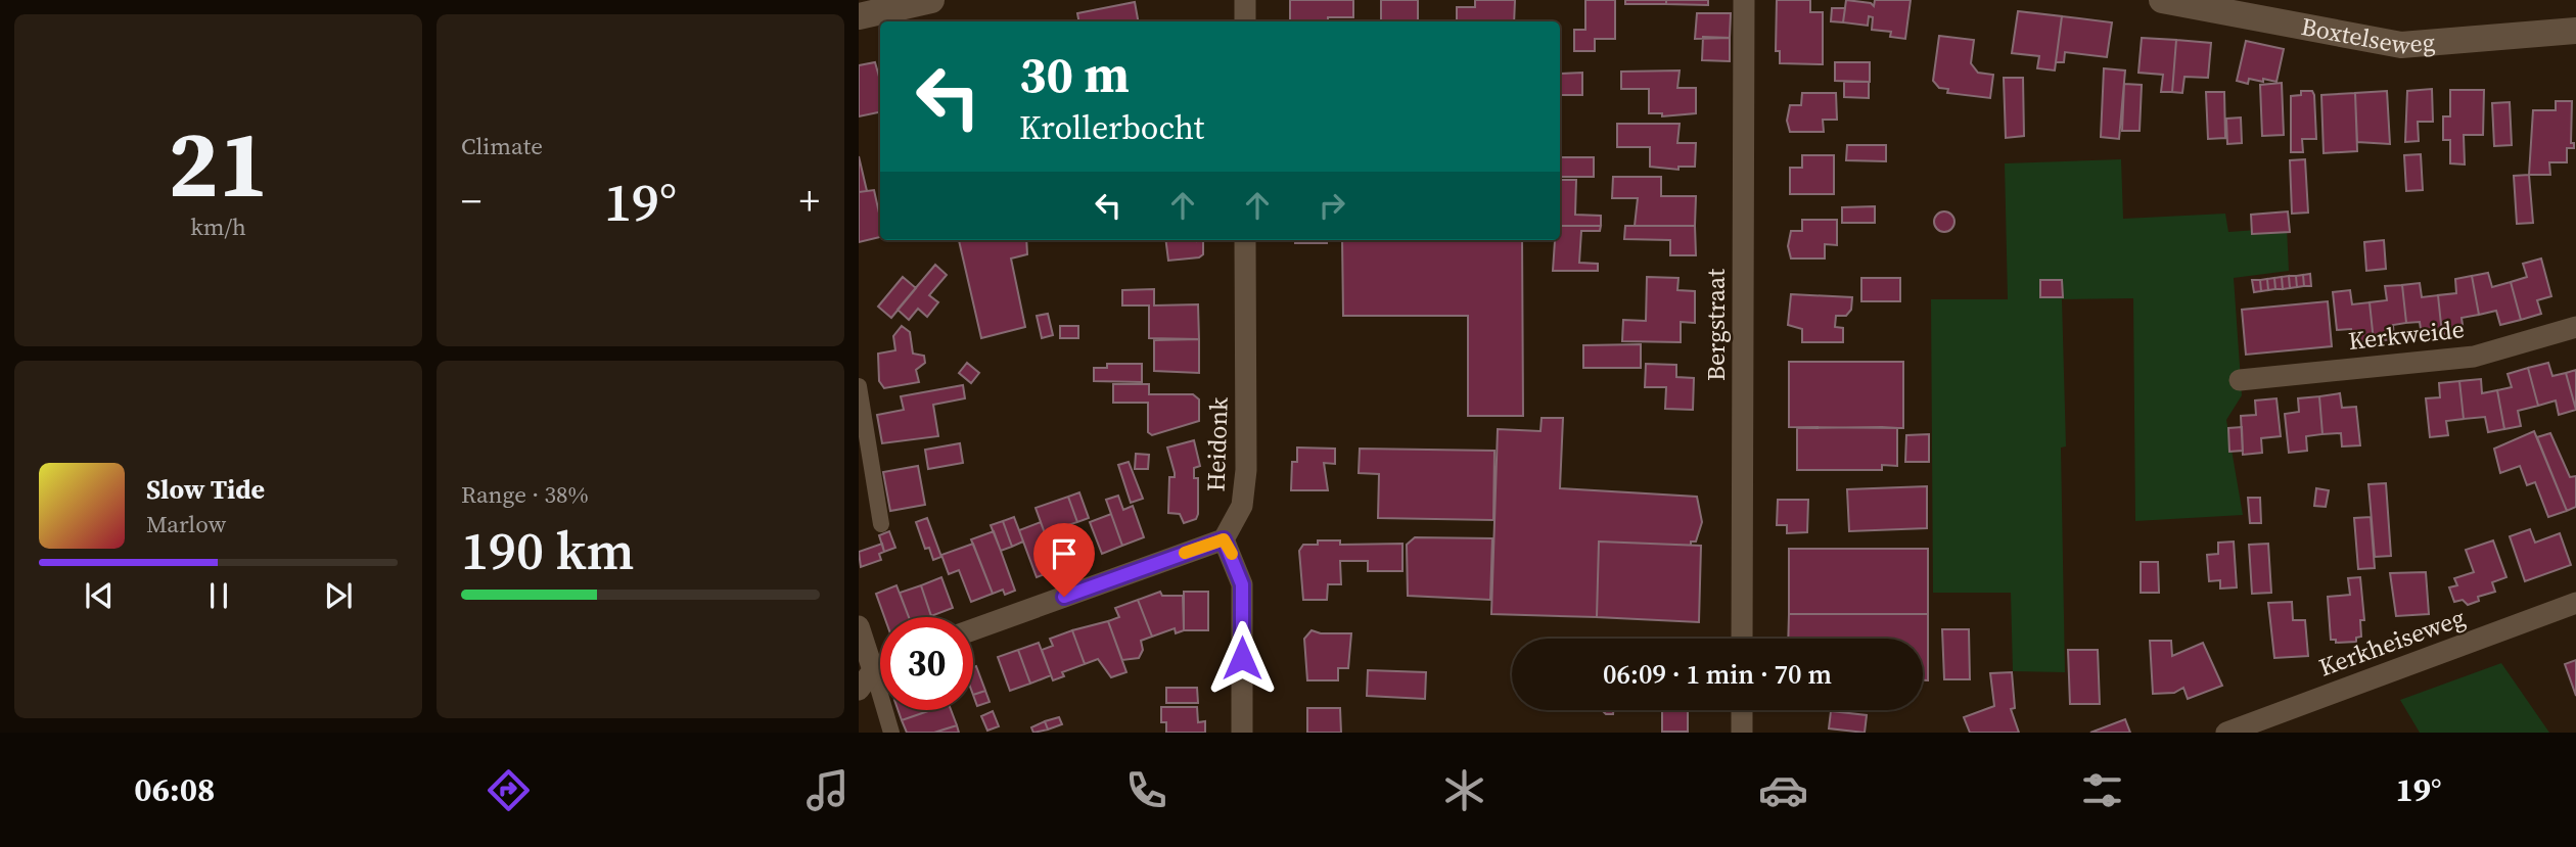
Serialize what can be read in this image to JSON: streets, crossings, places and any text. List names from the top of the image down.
{
  "streets": {
    "street": [
      "Boxtelseweg",
      "Bergstraat",
      "Kerkweide",
      "Heidonk",
      "Kerkheiseweg"
    ]
  },
  "page": {
    "tile": [
      ["21", "km/h"],
      "Climate",
      ["Range · 38%", "190 km"]
    ],
    "turn": ["30 m", "Krollerbocht"],
    "heat": ["−", "19°", "+"],
    "song": ["Slow Tide", "Marlow"],
    "limit": "30",
    "trip": "06:09 · 1 min · 70 m",
    "tabs": ["06:08", "19°"]
  }
}
